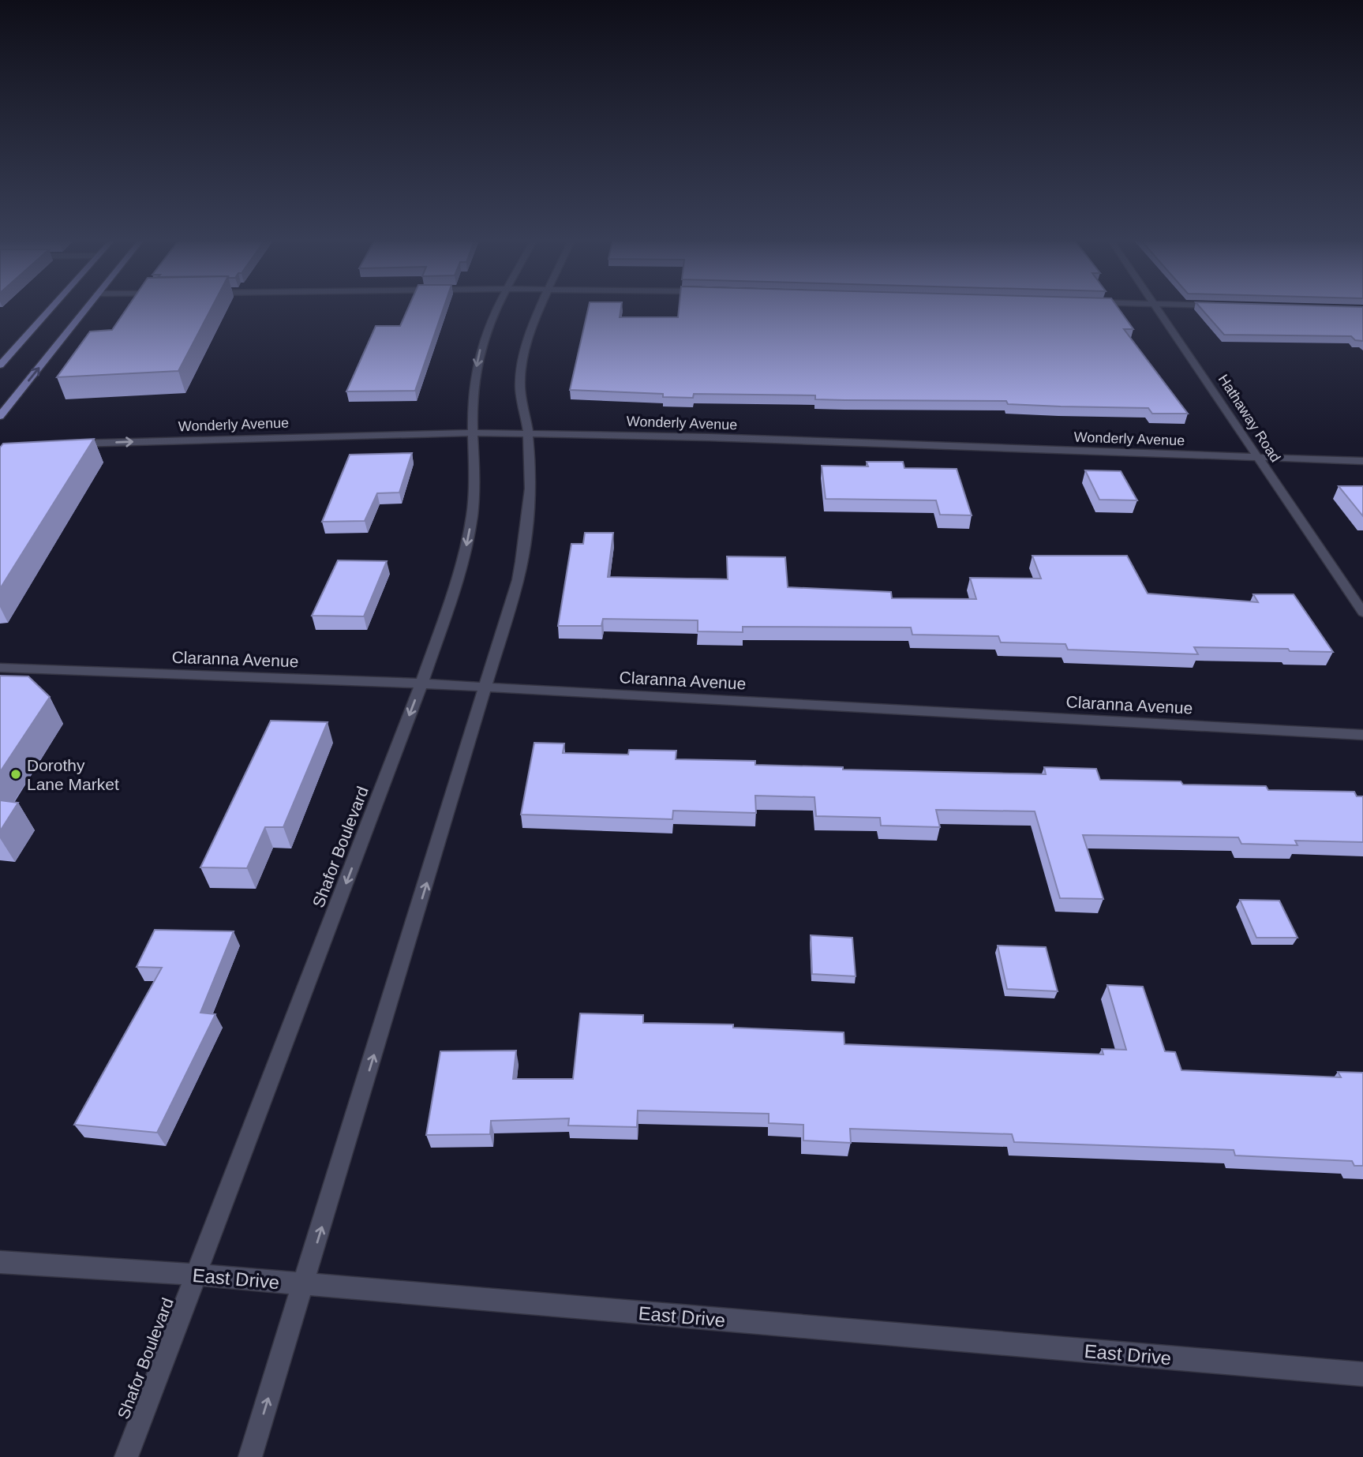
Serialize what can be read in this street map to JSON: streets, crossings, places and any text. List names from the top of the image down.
{
  "streets": {
    "street": [
      "Hathaway Road",
      "Wonderly Avenue",
      "Claranna Avenue",
      "Shafor Boulevard",
      "East Drive"
    ]
  },
  "crossings": [
    ["Hathaway Road", "Wonderly Avenue"],
    ["Wonderly Avenue", "Shafor Boulevard"],
    ["Claranna Avenue", "Shafor Boulevard"],
    ["Shafor Boulevard", "East Drive"]
  ],
  "places": ["Dorothy Lane Market"]
}
